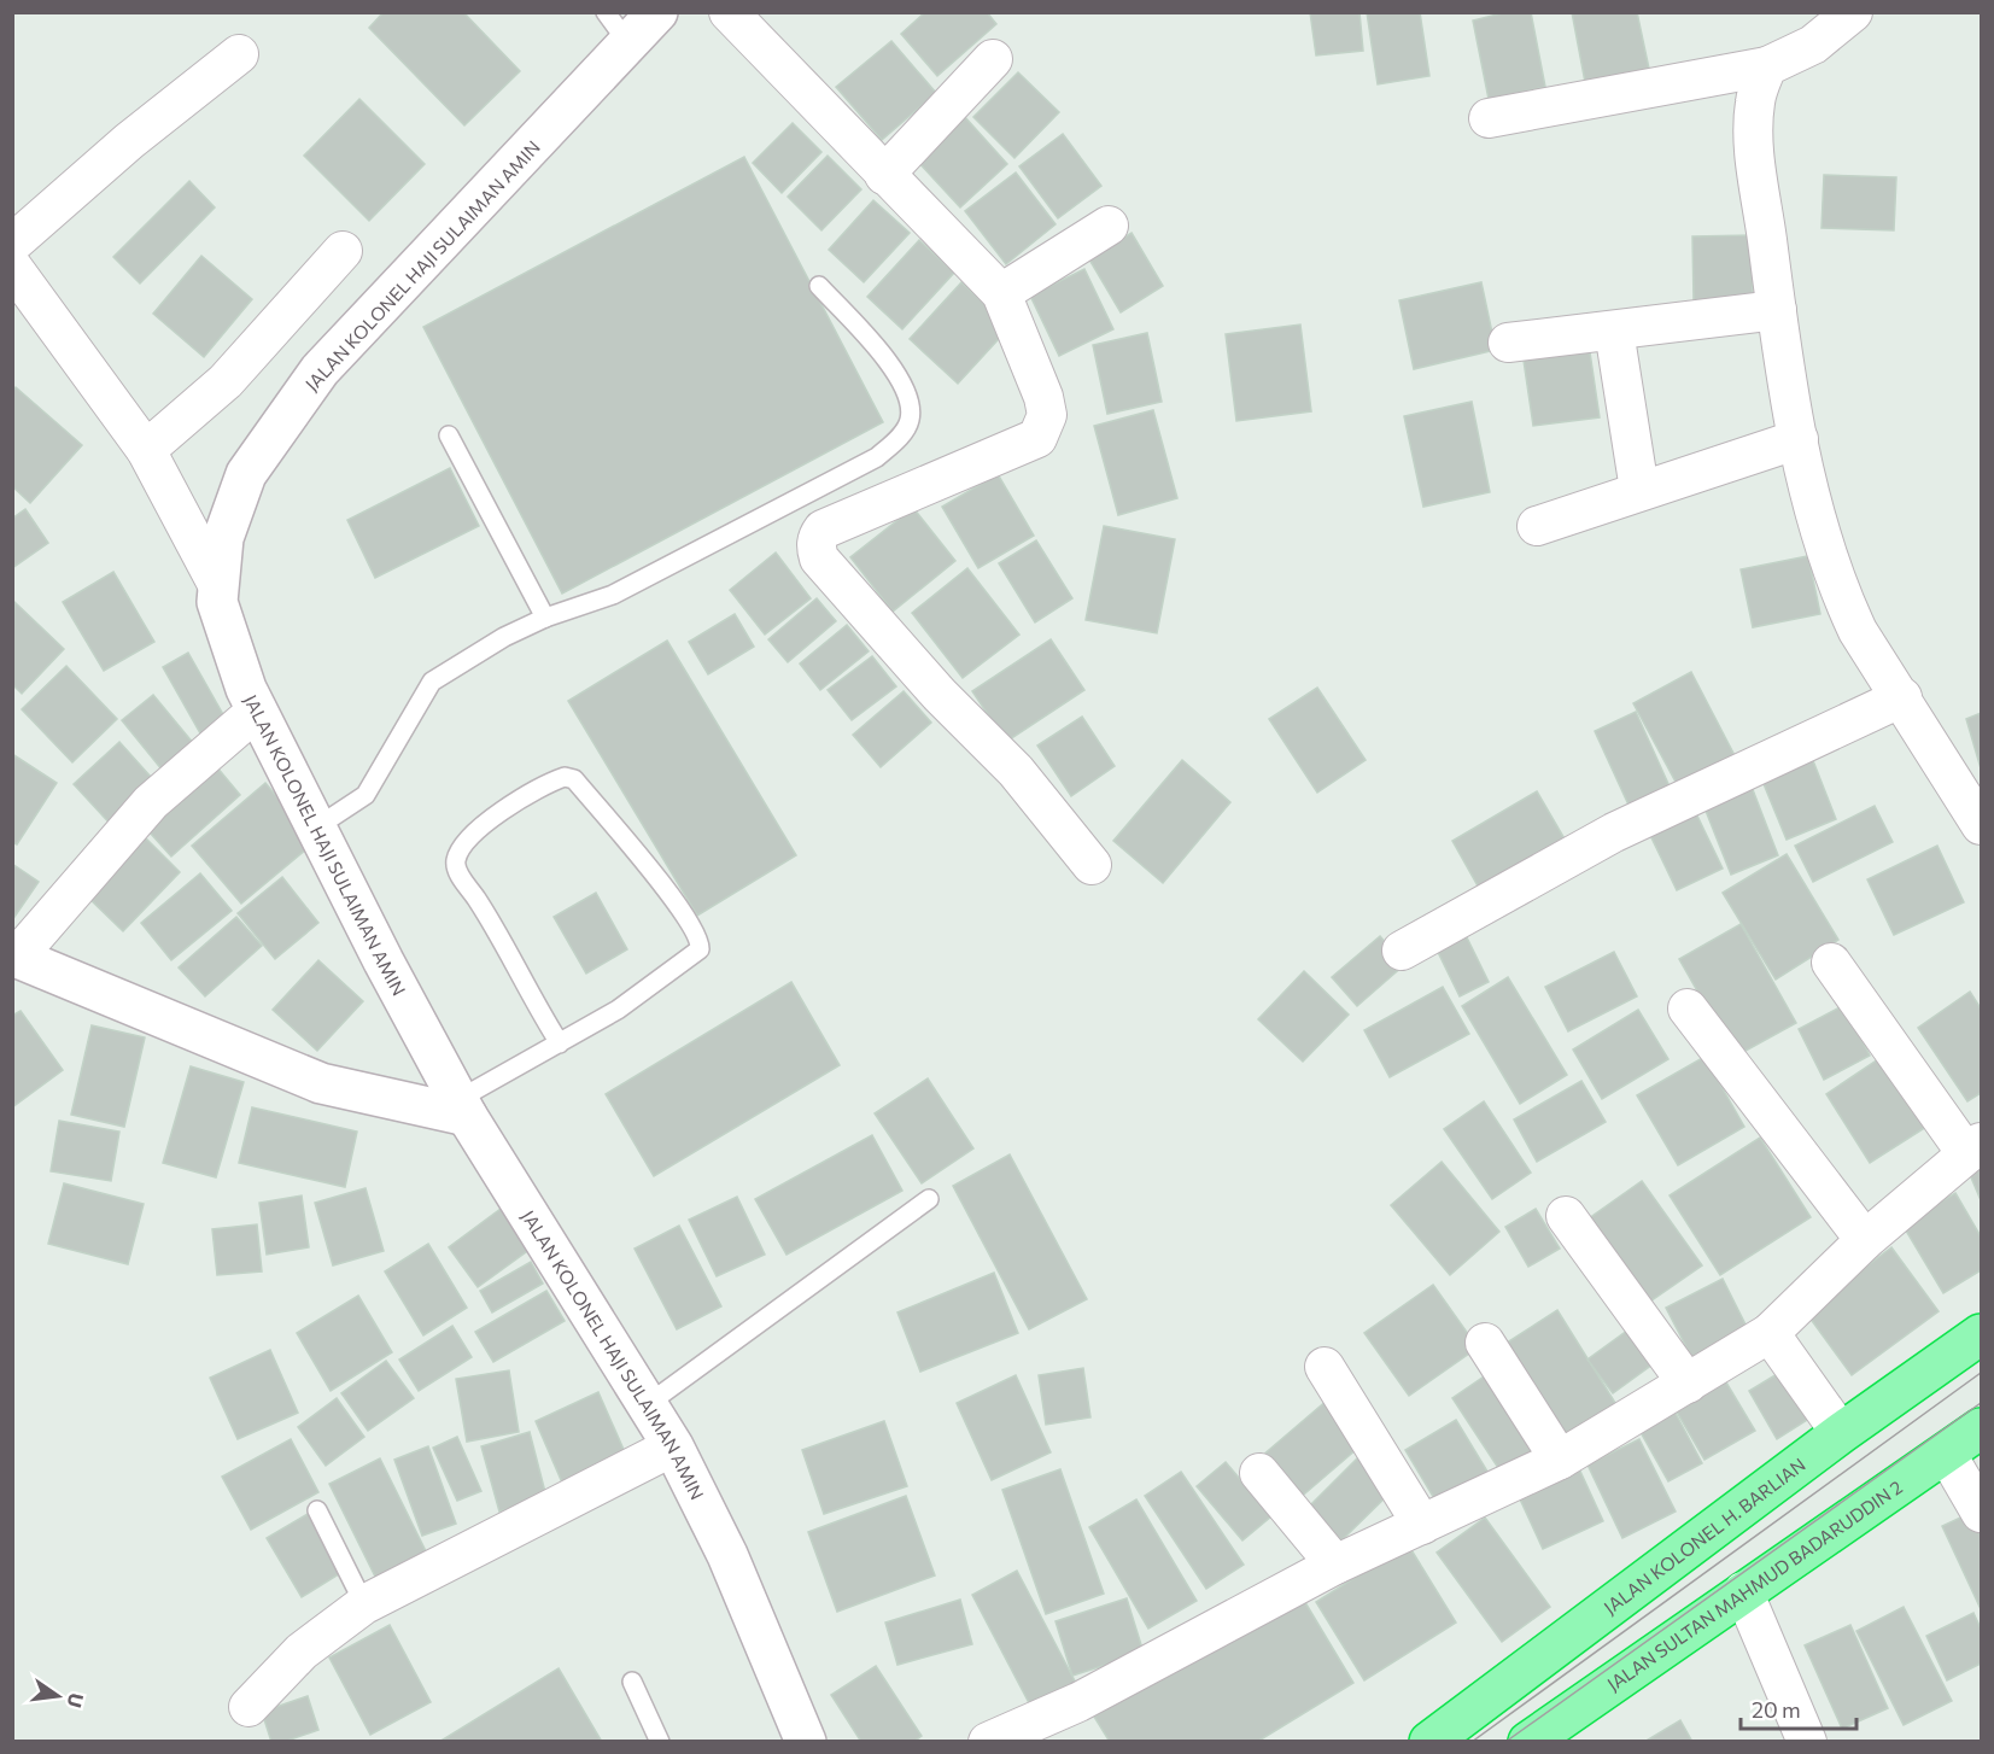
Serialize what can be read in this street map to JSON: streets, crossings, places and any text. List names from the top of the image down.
{
  "streets": {
    "highway": ["JALAN KOLONEL H. BARLIAN", "JALAN SULTAN MAHMUD BADARUDDIN 2"],
    "street": ["JALAN KOLONEL HAJI SULAIMAN AMIN"]
  },
  "scale_bar": "20 m",
  "north": "right"
}
